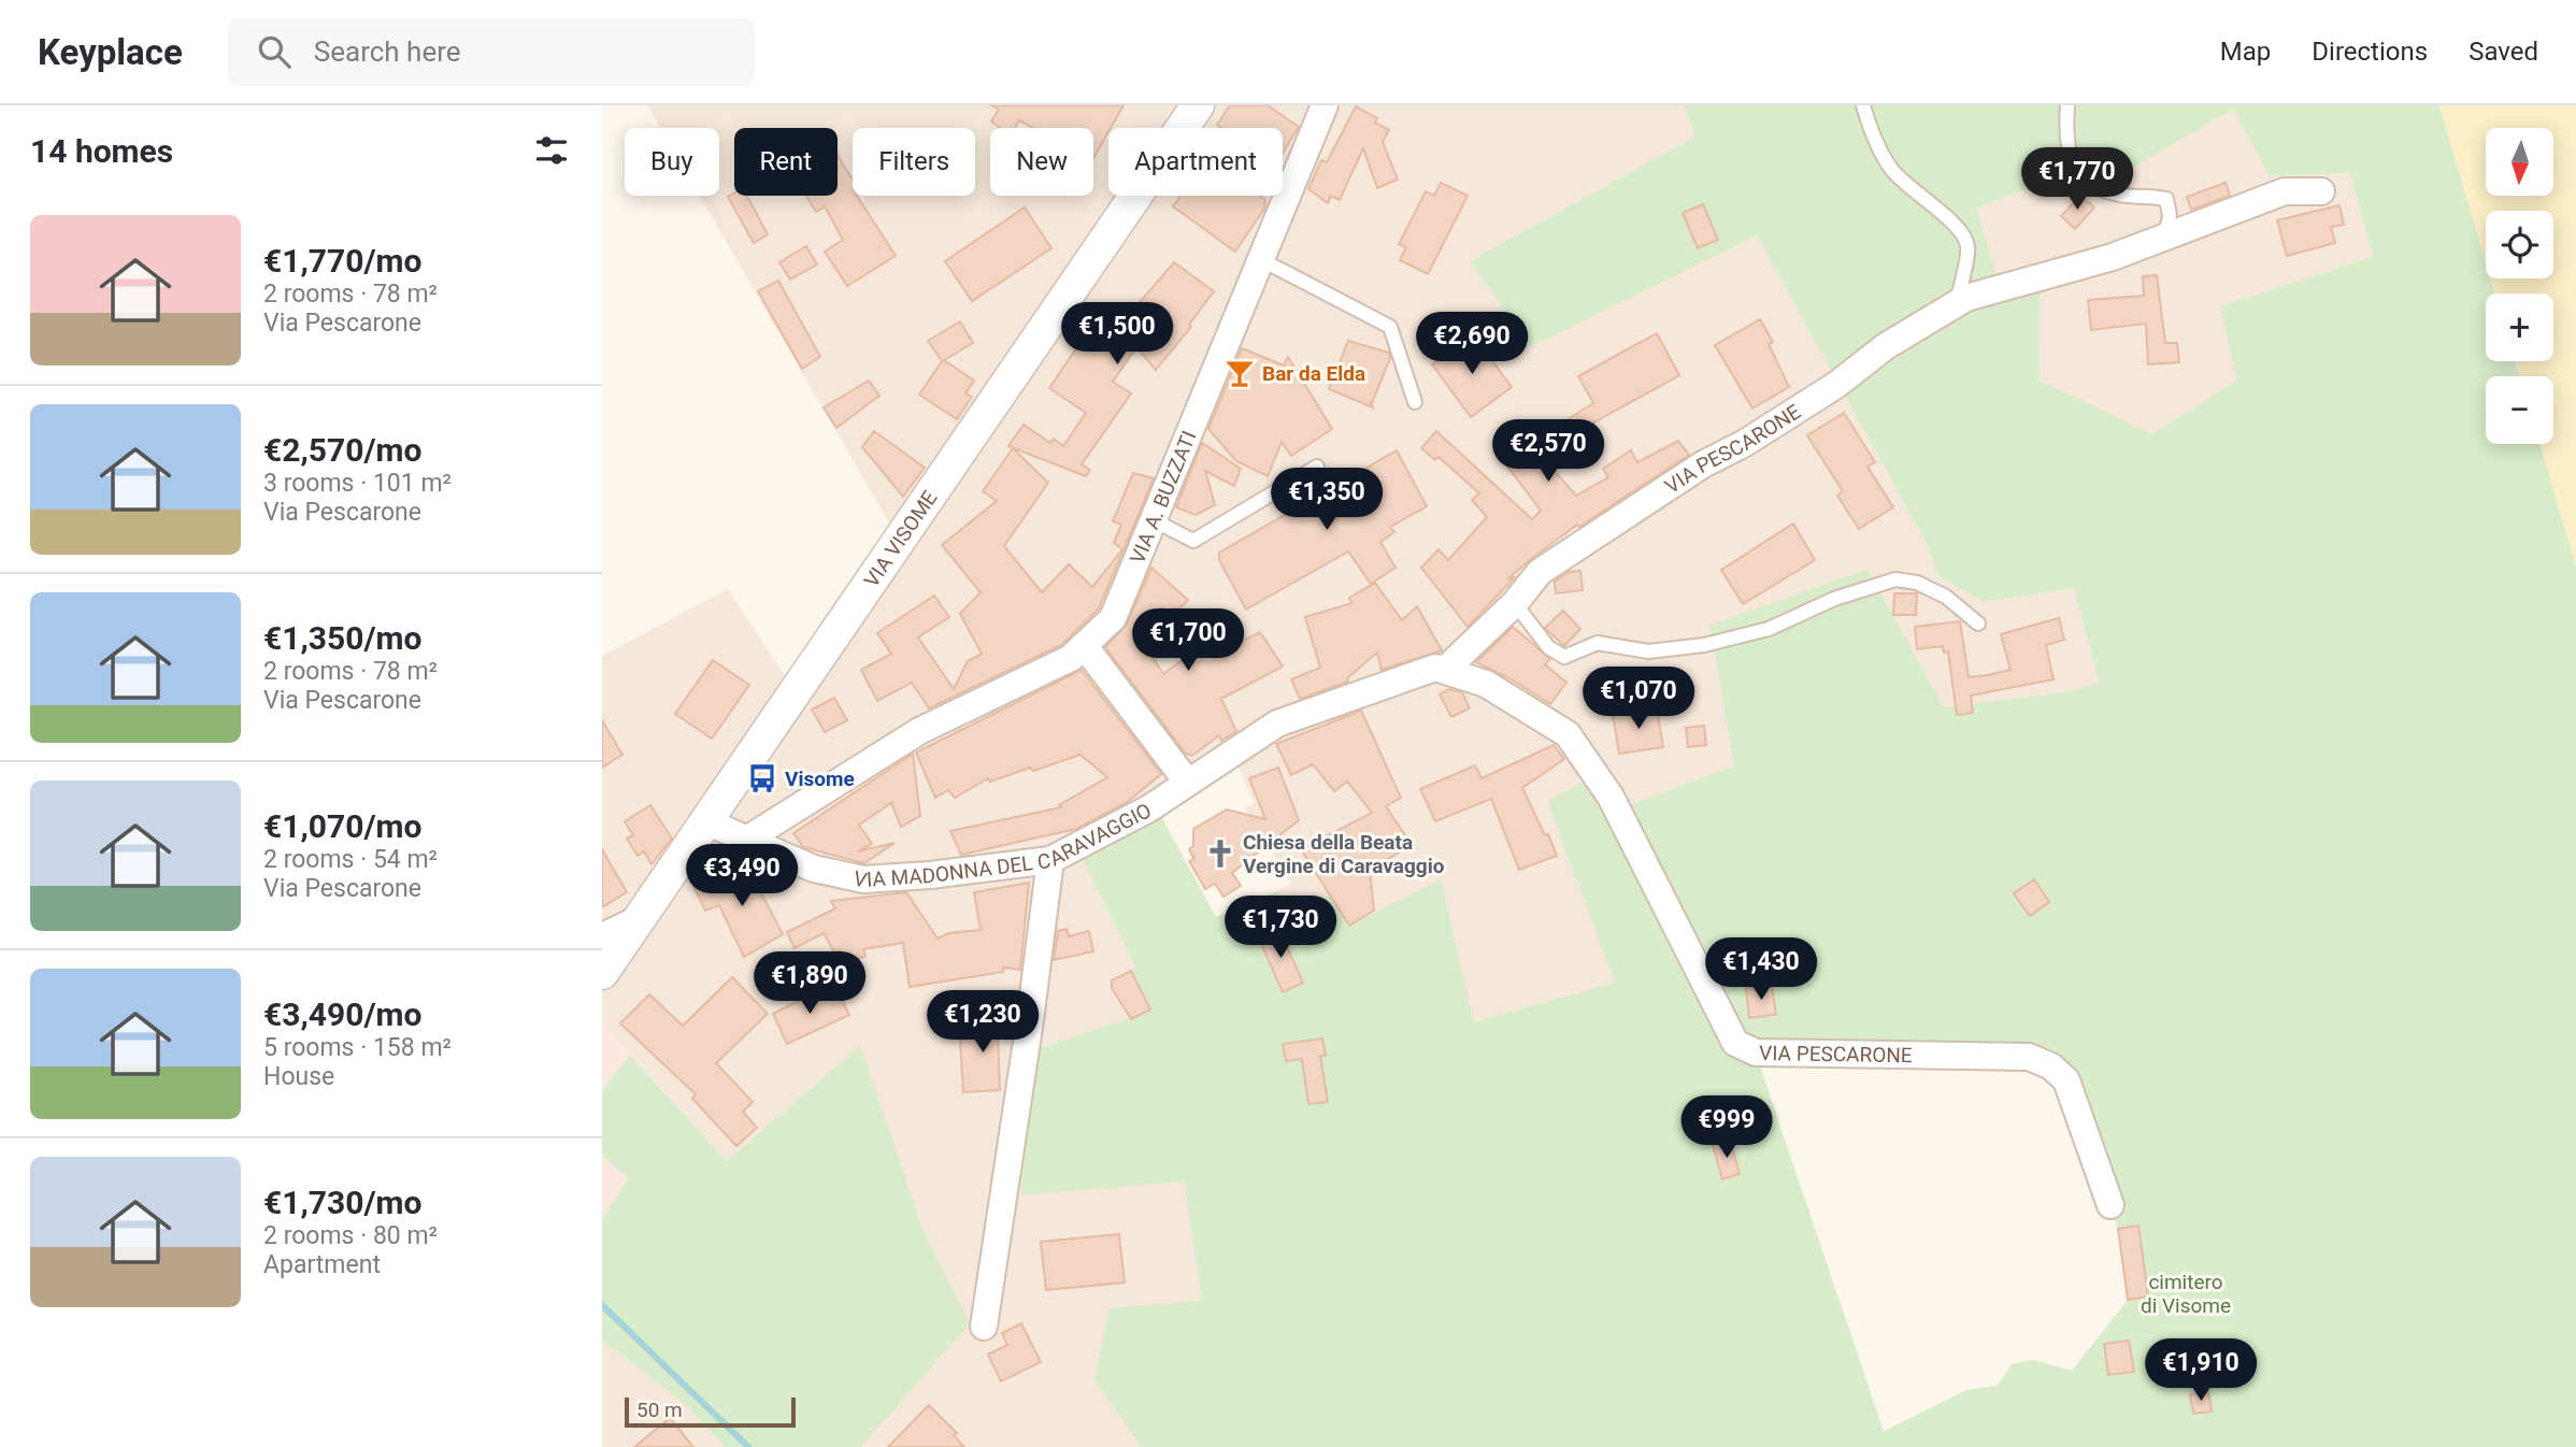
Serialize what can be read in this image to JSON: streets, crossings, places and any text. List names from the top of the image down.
{
  "streets": {
    "street": [
      "VIA PESCARONE",
      "VIA A. BUZZATI",
      "VIA VISOME",
      "VIA MADONNA DEL CARAVAGGIO"
    ]
  },
  "crossings": [
    ["VIA A. BUZZATI", "VIA MADONNA DEL CARAVAGGIO"],
    ["VIA VISOME", "VIA MADONNA DEL CARAVAGGIO"]
  ],
  "parks": ["cimitero di Visome"],
  "places": {
    "bar": ["Bar da Elda"],
    "bus stop": ["Visome"],
    "church": ["Chiesa della Beata Vergine di Caravaggio"]
  },
  "scale_bar": "50 m",
  "north": "bottom",
  "page": {
    "header": "Keyplace",
    "search": "Search here",
    "nav": ["Map", "Directions", "Saved"],
    "heading": "14 homes",
    "map_buttons": ["+", "−"],
    "chip": [
      "Buy",
      "Rent",
      "Filters",
      "New",
      "Apartment"
    ],
    "price": [
      "€1,770",
      "€1,500",
      "€2,690",
      "€2,570",
      "€1,350",
      "€1,700",
      "€1,070",
      "€3,490",
      "€1,730",
      "€1,430",
      "€1,890",
      "€1,230",
      "€999",
      "€1,910"
    ],
    "list": [
      {
        "name": "€1,770/mo",
        "note": "2 rooms · 78 m² · Via Pescarone"
      },
      {
        "name": "€2,570/mo",
        "note": "3 rooms · 101 m² · Via Pescarone"
      },
      {
        "name": "€1,350/mo",
        "note": "2 rooms · 78 m² · Via Pescarone"
      },
      {
        "name": "€1,070/mo",
        "note": "2 rooms · 54 m² · Via Pescarone"
      },
      {
        "name": "€3,490/mo",
        "note": "5 rooms · 158 m² · House"
      },
      {
        "name": "€1,730/mo",
        "note": "2 rooms · 80 m² · Apartment"
      }
    ],
    "scale": "50 m"
  }
}
